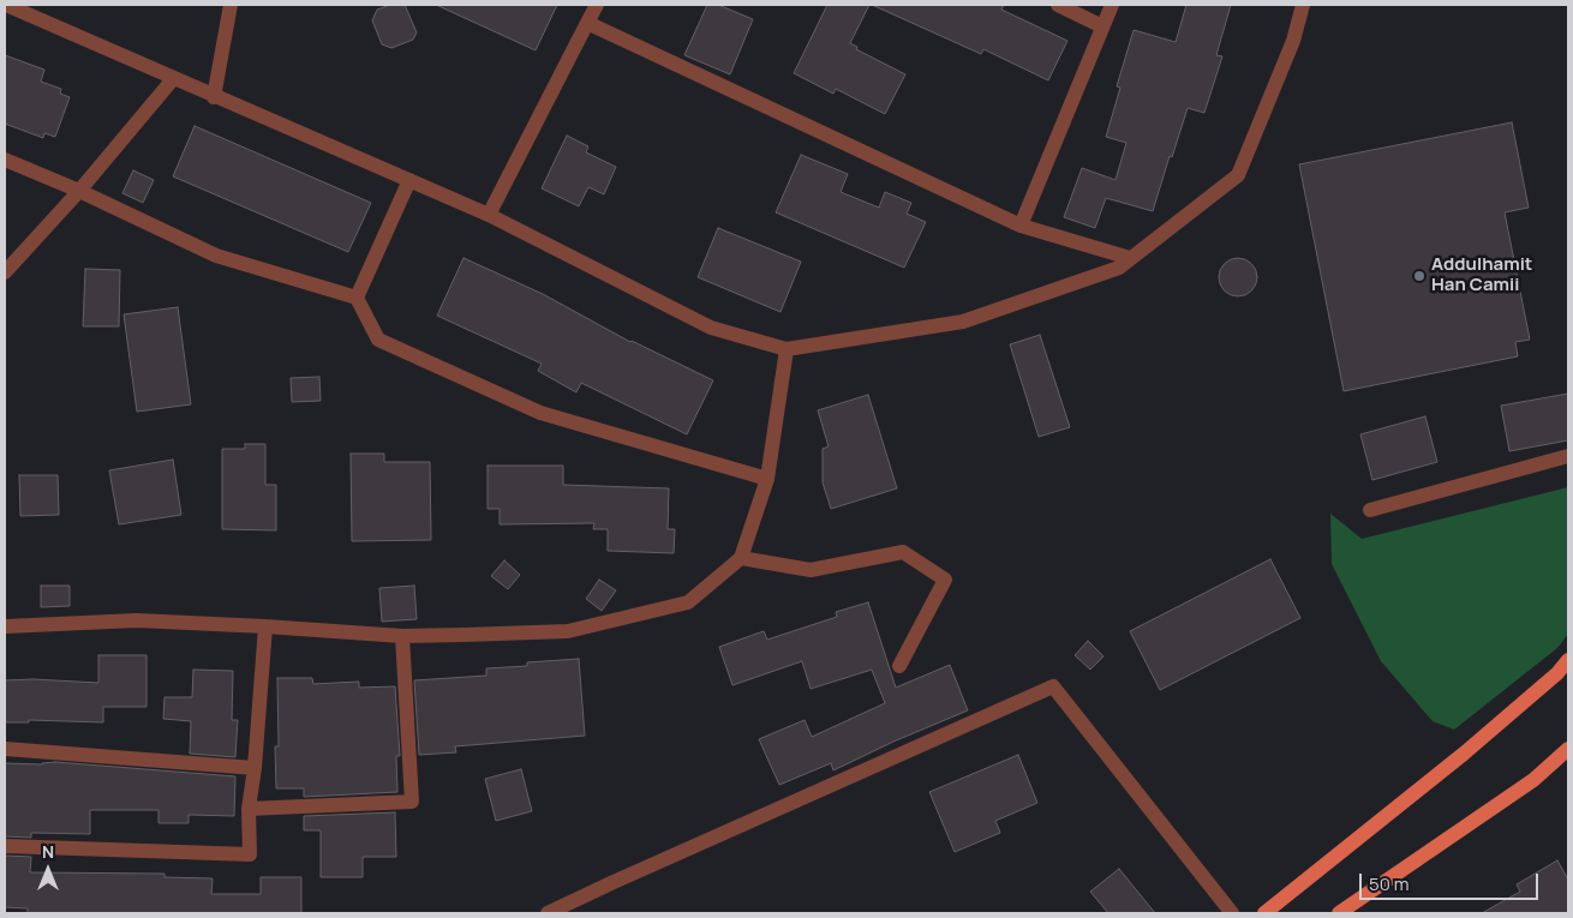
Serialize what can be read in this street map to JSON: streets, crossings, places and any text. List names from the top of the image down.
{
  "places": ["Addulhamit Han Camii"],
  "scale_bar": "50 m",
  "north": "top"
}
